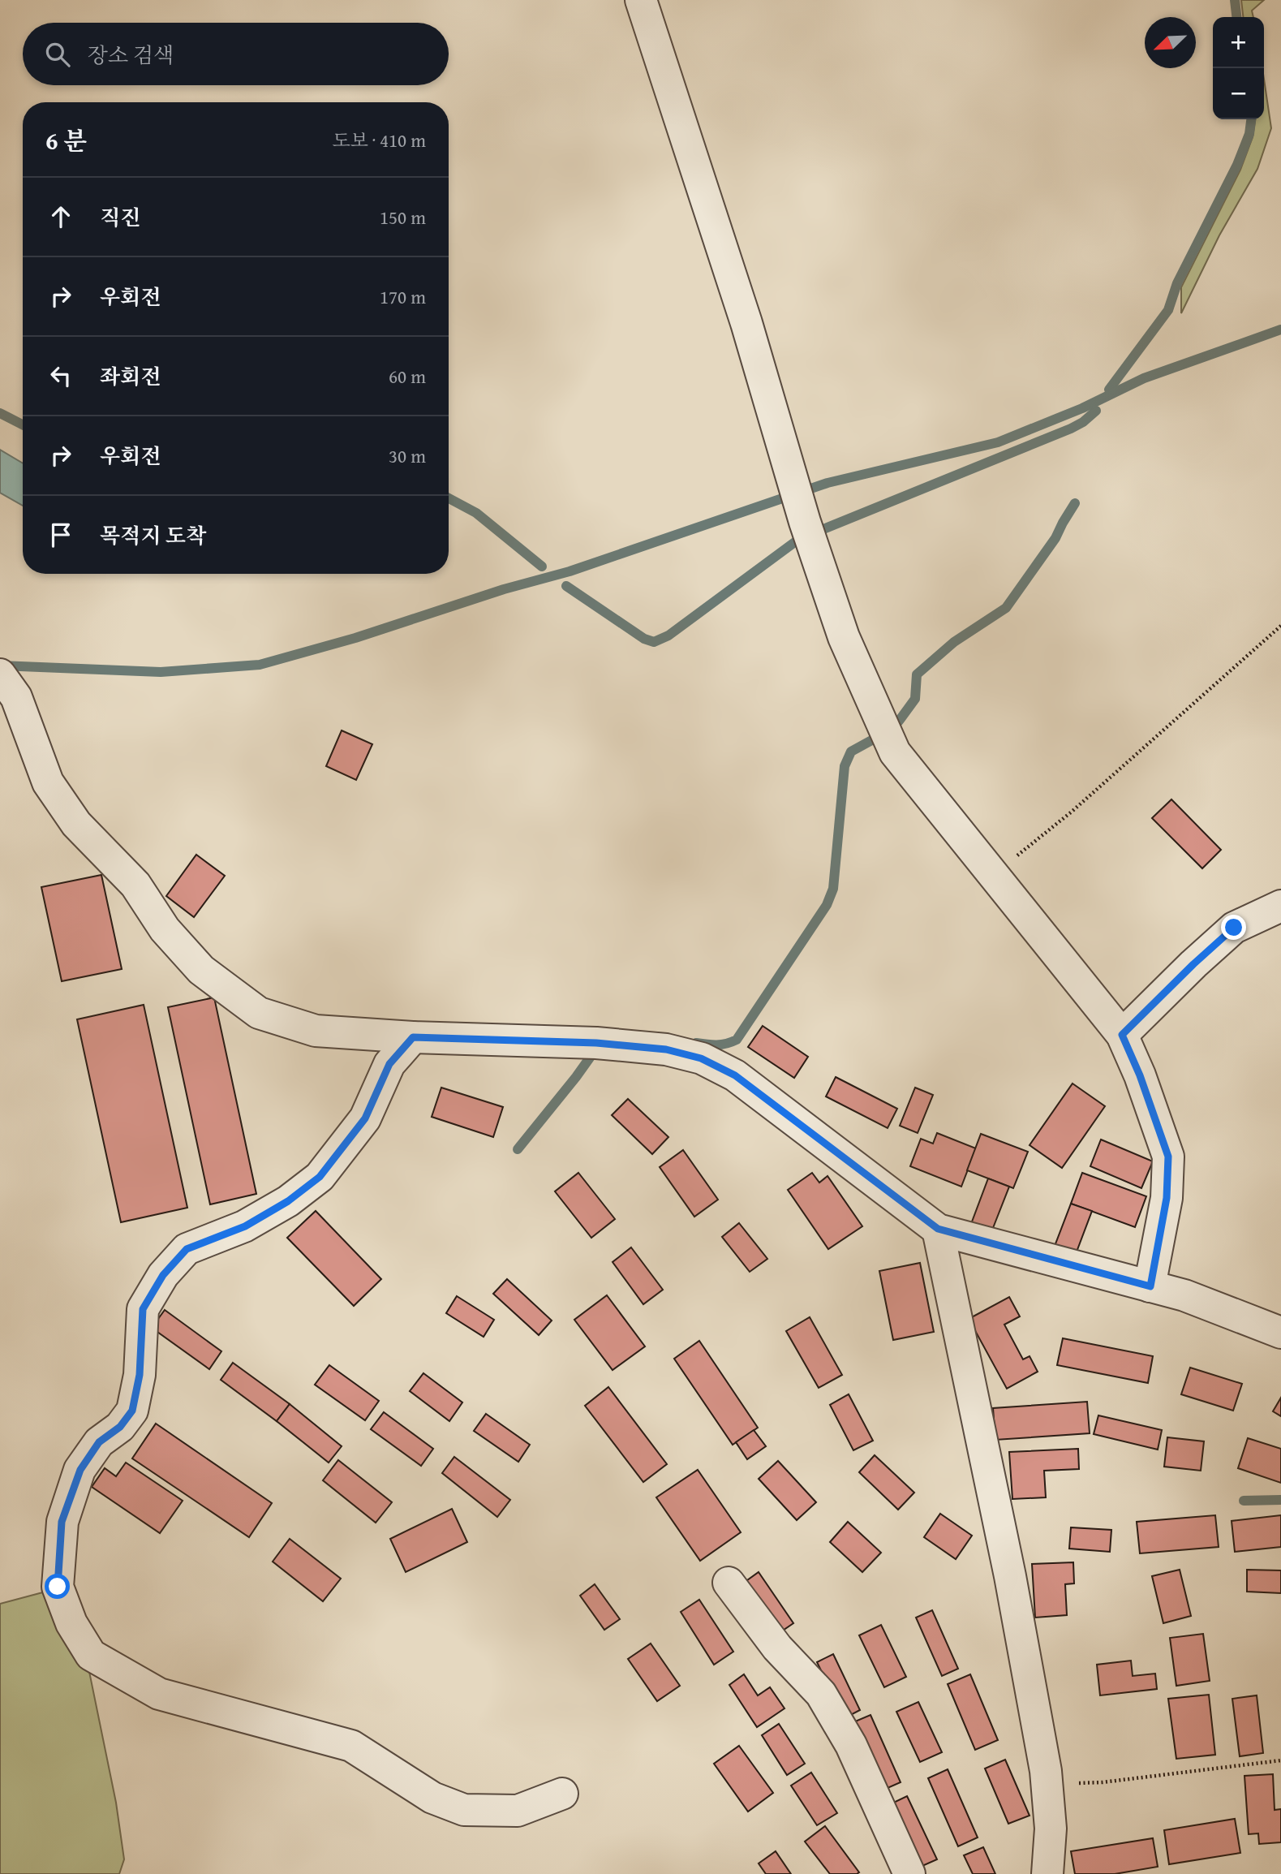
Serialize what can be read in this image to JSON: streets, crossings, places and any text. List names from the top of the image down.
{
  "north": "bottom left",
  "page": {
    "map_buttons": ["+", "−"],
    "search": "장소 검색",
    "heading": ["6 분", "도보 · 410 m"],
    "list": [
      ["직진", "150 m"],
      ["우회전", "170 m"],
      ["좌회전", "60 m"],
      ["우회전", "30 m"],
      "목적지 도착"
    ]
  }
}
